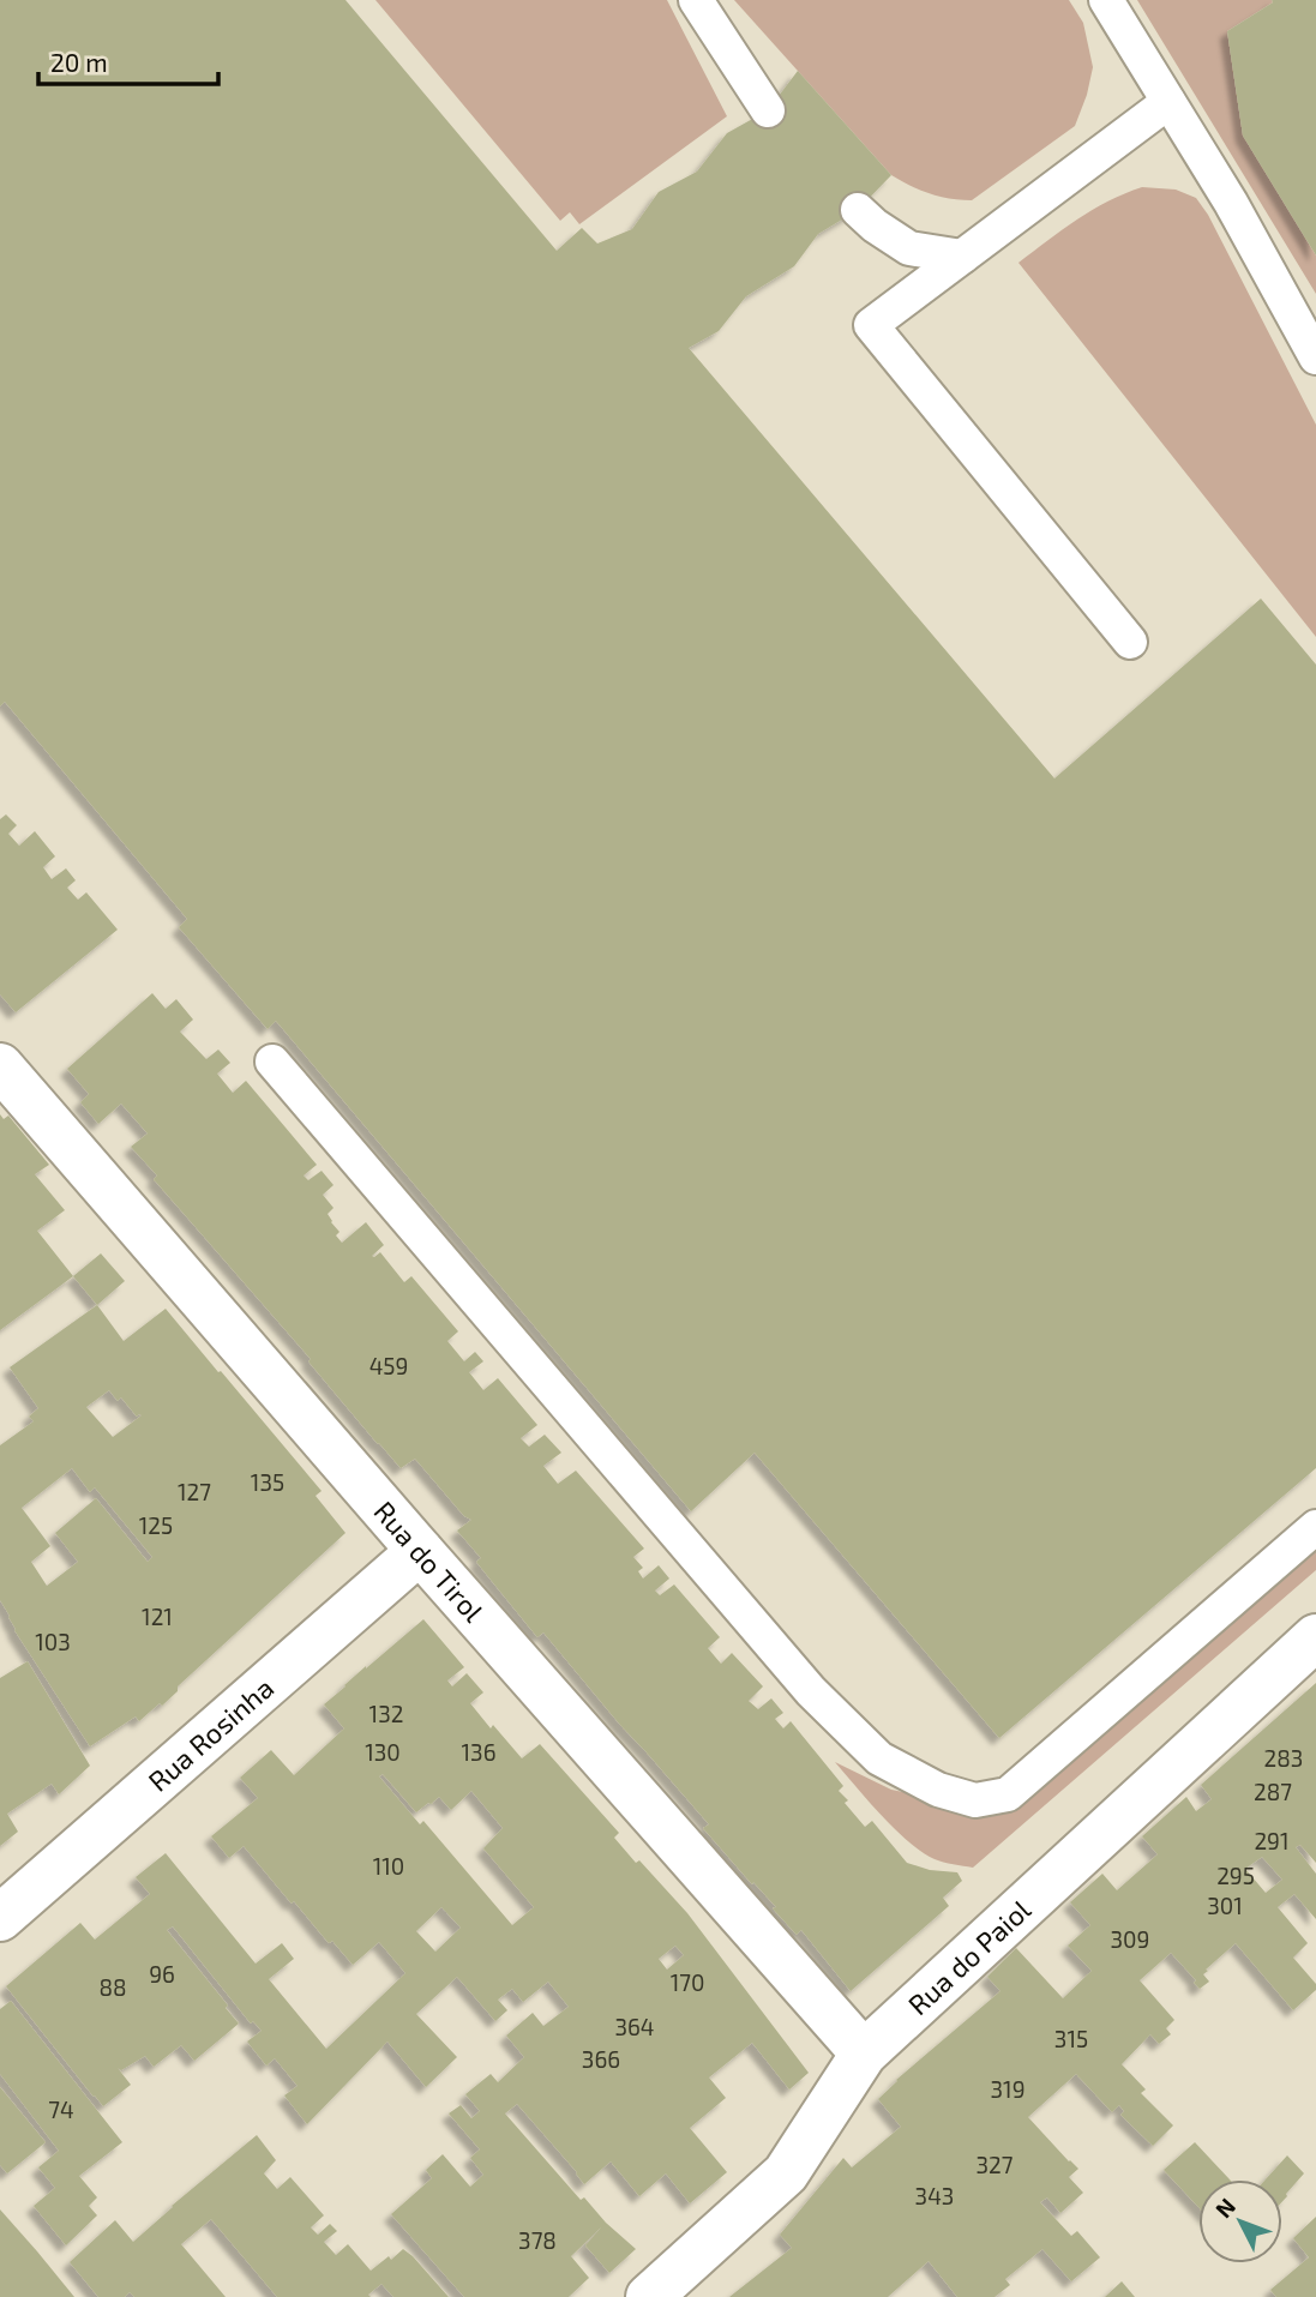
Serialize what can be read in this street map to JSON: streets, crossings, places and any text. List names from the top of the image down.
{
  "streets": {
    "street": ["Rua do Tirol", "Rua Rosinha", "Rua do Paiol"]
  },
  "crossings": [
    ["Rua do Tirol", "Rua Rosinha"],
    ["Rua do Tirol", "Rua do Paiol"]
  ],
  "house_numbers": [
    "459",
    "135",
    "127",
    "125",
    "121",
    "103",
    "132",
    "130",
    "136",
    "283",
    "287",
    "291",
    "110",
    "295",
    "301",
    "309",
    "96",
    "170",
    "88",
    "364",
    "315",
    "366",
    "319",
    "74",
    "327",
    "343",
    "378"
  ],
  "scale_bar": "20 m",
  "north": "top left"
}
